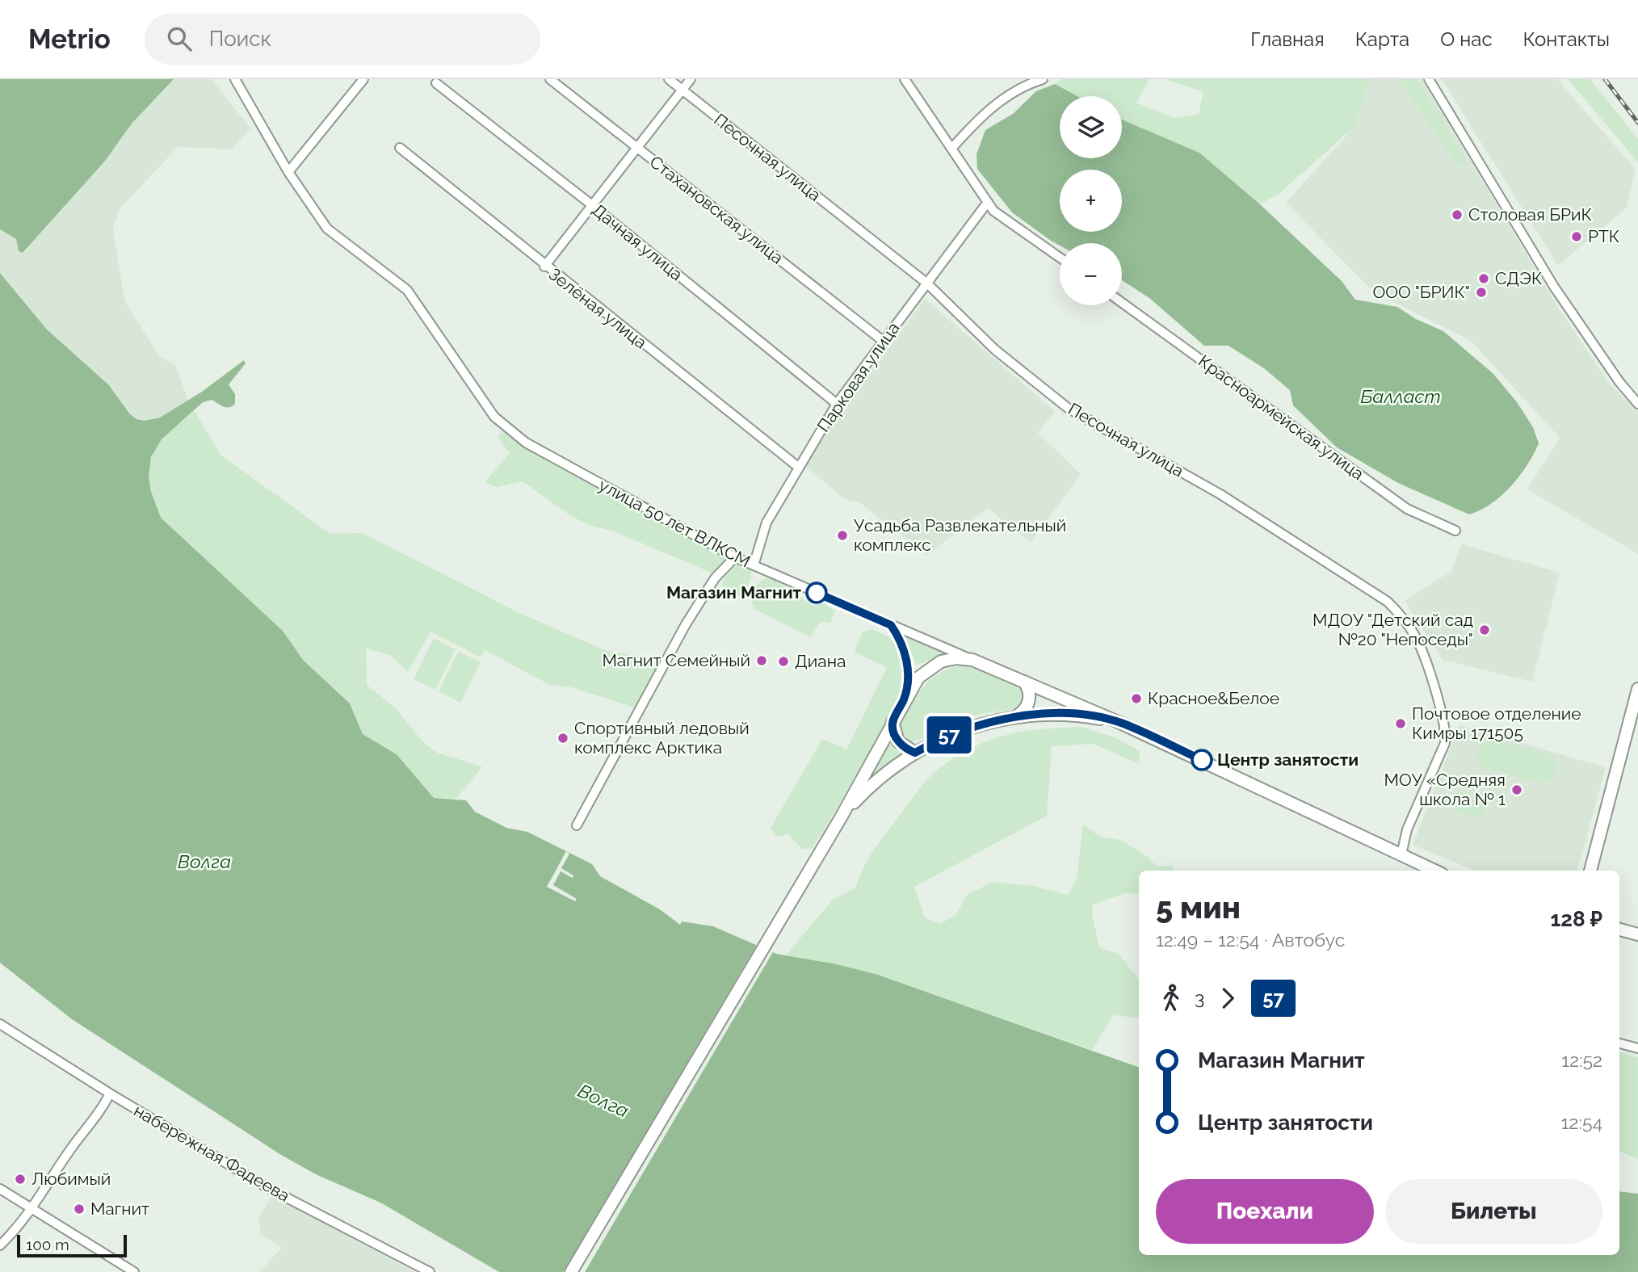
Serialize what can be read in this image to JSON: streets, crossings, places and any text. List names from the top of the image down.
{
  "streets": {
    "main road": ["улица 50 лет ВЛКСМ"],
    "street": [
      "Песочная улица",
      "Стахановская улица",
      "Дачная улица",
      "Зелёная улица",
      "Парковая улица",
      "Красноармейская улица",
      "набережная Фадеева"
    ]
  },
  "crossings": [
    ["Песочная улица", "Парковая улица"],
    ["Песочная улица", "улица 50 лет ВЛКСМ"],
    ["Стахановская улица", "Парковая улица"],
    ["Дачная улица", "Парковая улица"],
    ["Зелёная улица", "Парковая улица"],
    ["Парковая улица", "улица 50 лет ВЛКСМ"]
  ],
  "water": ["Балласт", "Волга"],
  "places": [
    "Столовая БРиК",
    "РТК",
    "СДЭК",
    "ООО \"БРИК\"",
    "Усадьба Развлекательный комплекс",
    "Магазин Магнит",
    "МДОУ \"Детский сад №20 \"Непоседы\"",
    "Магнит Семейный",
    "Диана",
    "Красное&Белое",
    "Почтовое отделение Кимры 171505",
    "Спортивный ледовый комплекс Арктика",
    "Центр занятости",
    "МОУ «Средняя школа № 1",
    "Любимый",
    "Магнит"
  ],
  "lines": ["bus line 57"],
  "scale_bar": "100 m",
  "page": {
    "header": "Metrio",
    "search": "Поиск",
    "nav": [
      "Главная",
      "Карта",
      "О нас",
      "Контакты"
    ],
    "on_map": "57",
    "map_buttons": ["+", "−"],
    "heading": ["5 мин", "12:49 – 12:54 · Автобус", "128 ₽"],
    "legs": ["3", "57"],
    "list": [
      {
        "name": "Магазин Магнит",
        "value": "12:52"
      },
      {
        "name": "Центр занятости",
        "value": "12:54"
      }
    ],
    "buttons": ["Поехали", "Билеты"],
    "scale": "100 m"
  }
}
